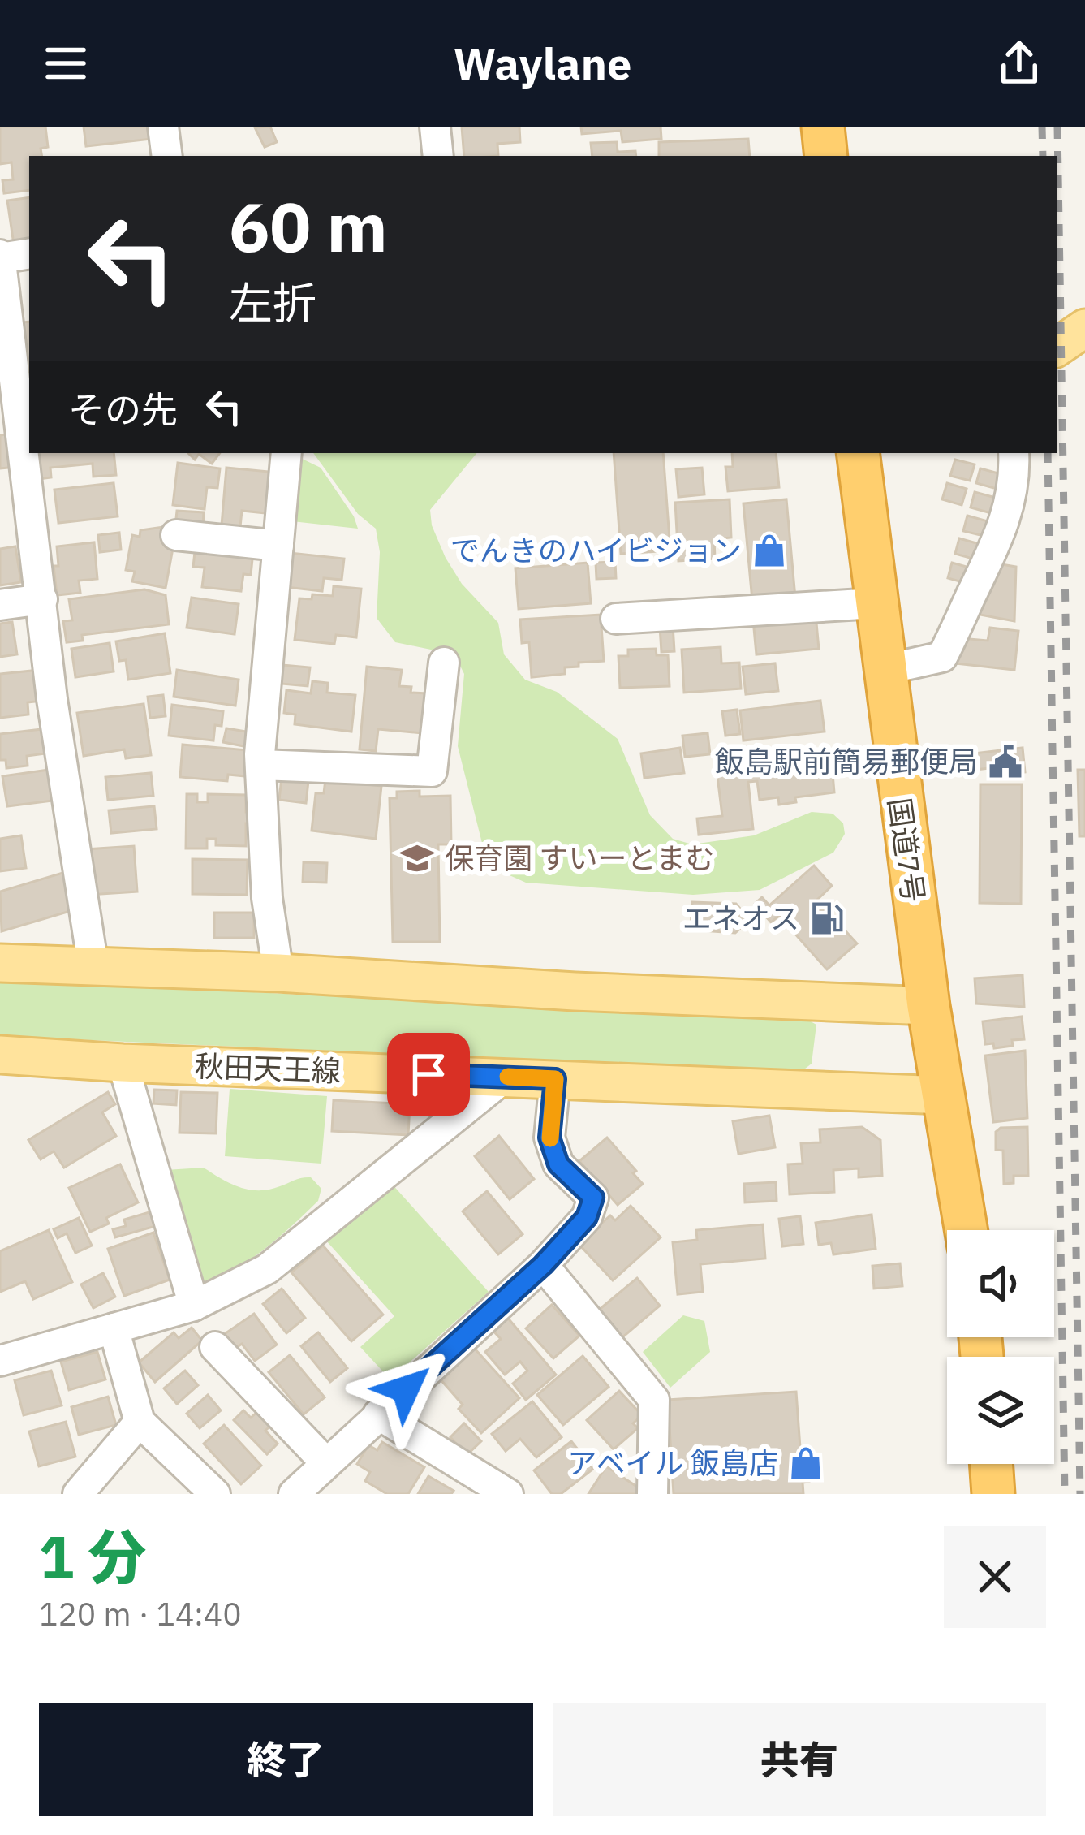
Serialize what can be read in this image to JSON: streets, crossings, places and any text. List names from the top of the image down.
{
  "streets": {
    "highway": ["国道7号"],
    "main road": ["秋田天王線"]
  },
  "crossings": [
    ["国道7号", "秋田天王線"]
  ],
  "places": {
    "shop": ["でんきのハイビジョン", "アベイル 飯島店"],
    "public building": ["飯島駅前簡易郵便局"],
    "school or university": ["保育園 すいーとまむ"],
    "fuel station": ["エネオス"]
  },
  "page": {
    "header": "Waylane",
    "turn": ["60 m", "左折"],
    "then": "その先",
    "heading": ["1 分", "120 m · 14:40"],
    "buttons": ["終了", "共有"]
  }
}
